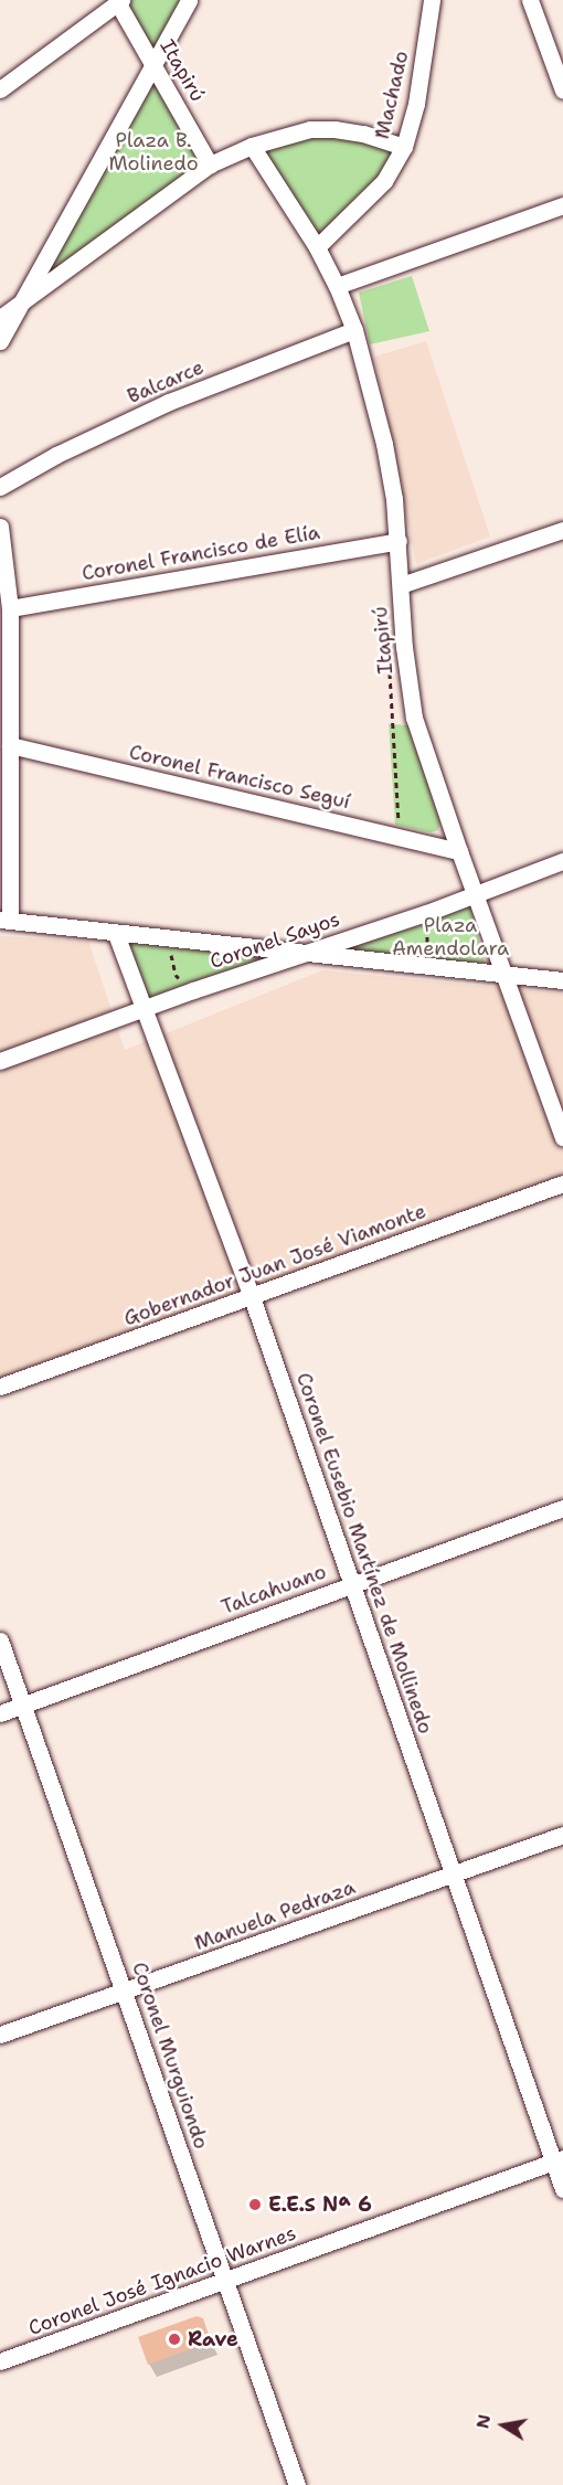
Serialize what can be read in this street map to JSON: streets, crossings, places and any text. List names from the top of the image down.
{
  "streets": {
    "street": [
      "Itapirú",
      "Machado",
      "Balcarce",
      "Coronel Francisco de Elía",
      "Coronel Francisco Seguí",
      "Coronel Sayos",
      "Gobernador Juan José Viamonte",
      "Coronel Eusebio Martínez de Mollinedo",
      "Talcahuano",
      "Manuela Pedraza",
      "Coronel Murguiondo",
      "Coronel José Ignacio Warnes"
    ]
  },
  "crossings": [
    ["Itapirú", "Machado"],
    ["Itapirú", "Balcarce"],
    ["Itapirú", "Coronel Francisco de Elía"],
    ["Itapirú", "Coronel Francisco Seguí"],
    ["Itapirú", "Coronel Sayos"],
    ["Coronel Sayos", "Coronel Eusebio Martínez de Mollinedo"],
    ["Gobernador Juan José Viamonte", "Coronel Eusebio Martínez de Mollinedo"],
    ["Coronel Eusebio Martínez de Mollinedo", "Talcahuano"],
    ["Coronel Eusebio Martínez de Mollinedo", "Manuela Pedraza"],
    ["Coronel Eusebio Martínez de Mollinedo", "Coronel José Ignacio Warnes"],
    ["Talcahuano", "Coronel Murguiondo"],
    ["Manuela Pedraza", "Coronel Murguiondo"],
    ["Coronel Murguiondo", "Coronel José Ignacio Warnes"]
  ],
  "parks": ["Plaza B. Molinedo", "Plaza Amendolara"],
  "places": ["E.E.S Nª 6", "Rave"],
  "north": "left"
}
